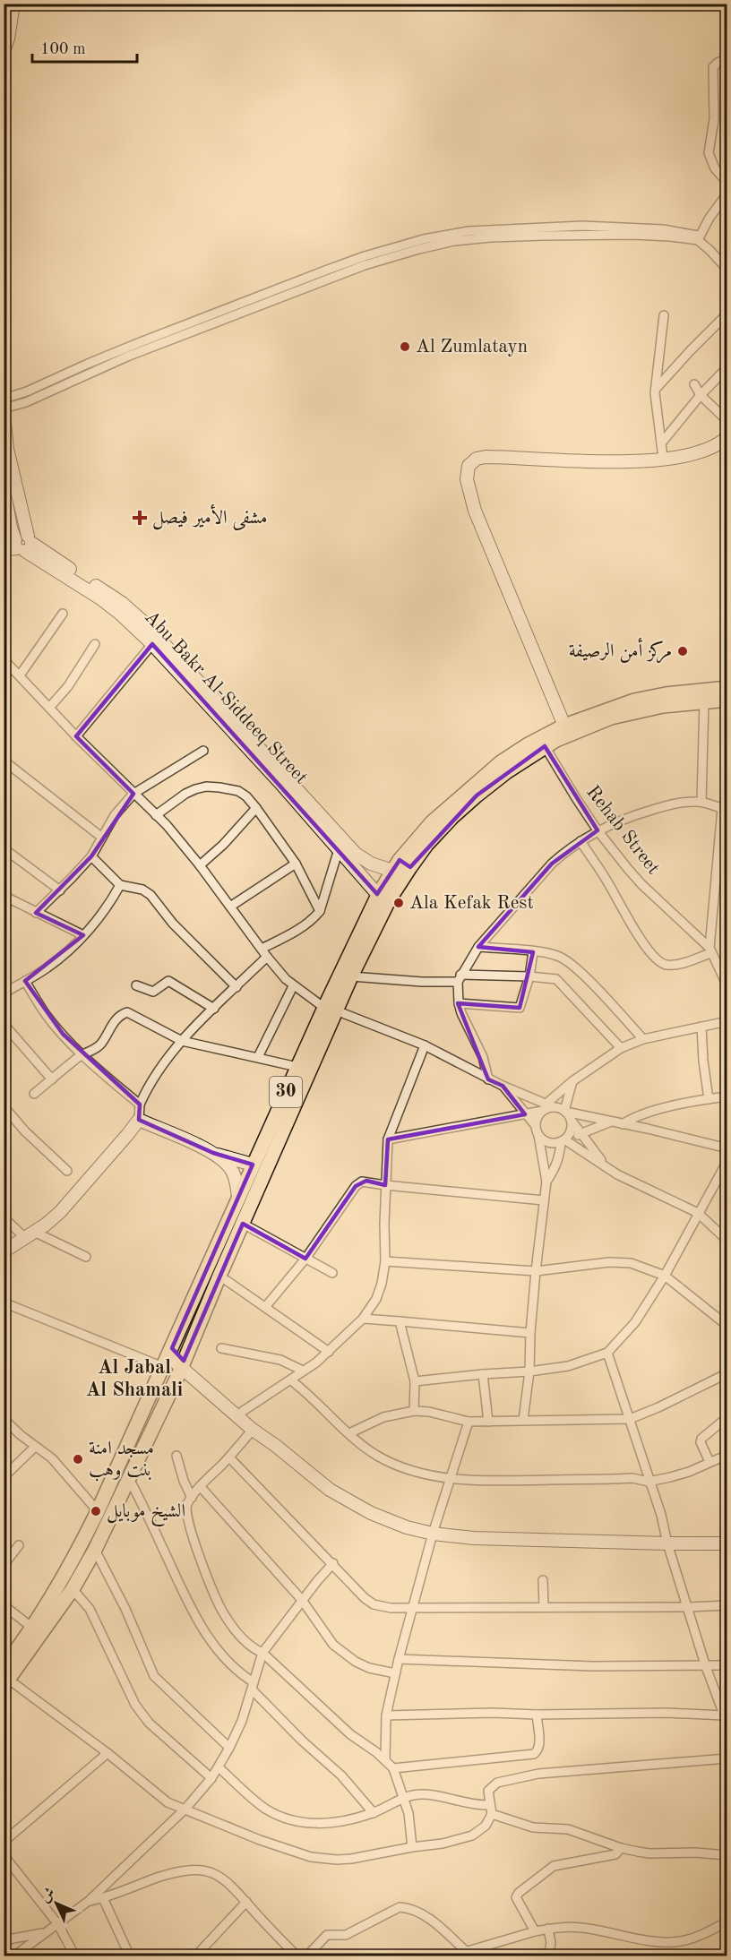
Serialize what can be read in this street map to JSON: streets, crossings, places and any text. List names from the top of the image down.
{
  "streets": {
    "main road": ["30"],
    "street": ["Abu Bakr Al-Siddeeq Street", "Rehab Street"]
  },
  "crossings": [
    ["Abu Bakr Al-Siddeeq Street", "30"],
    ["Rehab Street", "30"]
  ],
  "districts": ["Al Jabal Al Shamali"],
  "places": {
    "other": [
      "Al Zumlatayn",
      "مركز أمن الرصيفة",
      "Ala Kefak Rest",
      "مسجد امنة بنت وهب",
      "الشيخ موبايل"
    ],
    "health": ["مشفى الأمير فيصل"]
  },
  "scale_bar": "100 m",
  "north": "top left"
}
